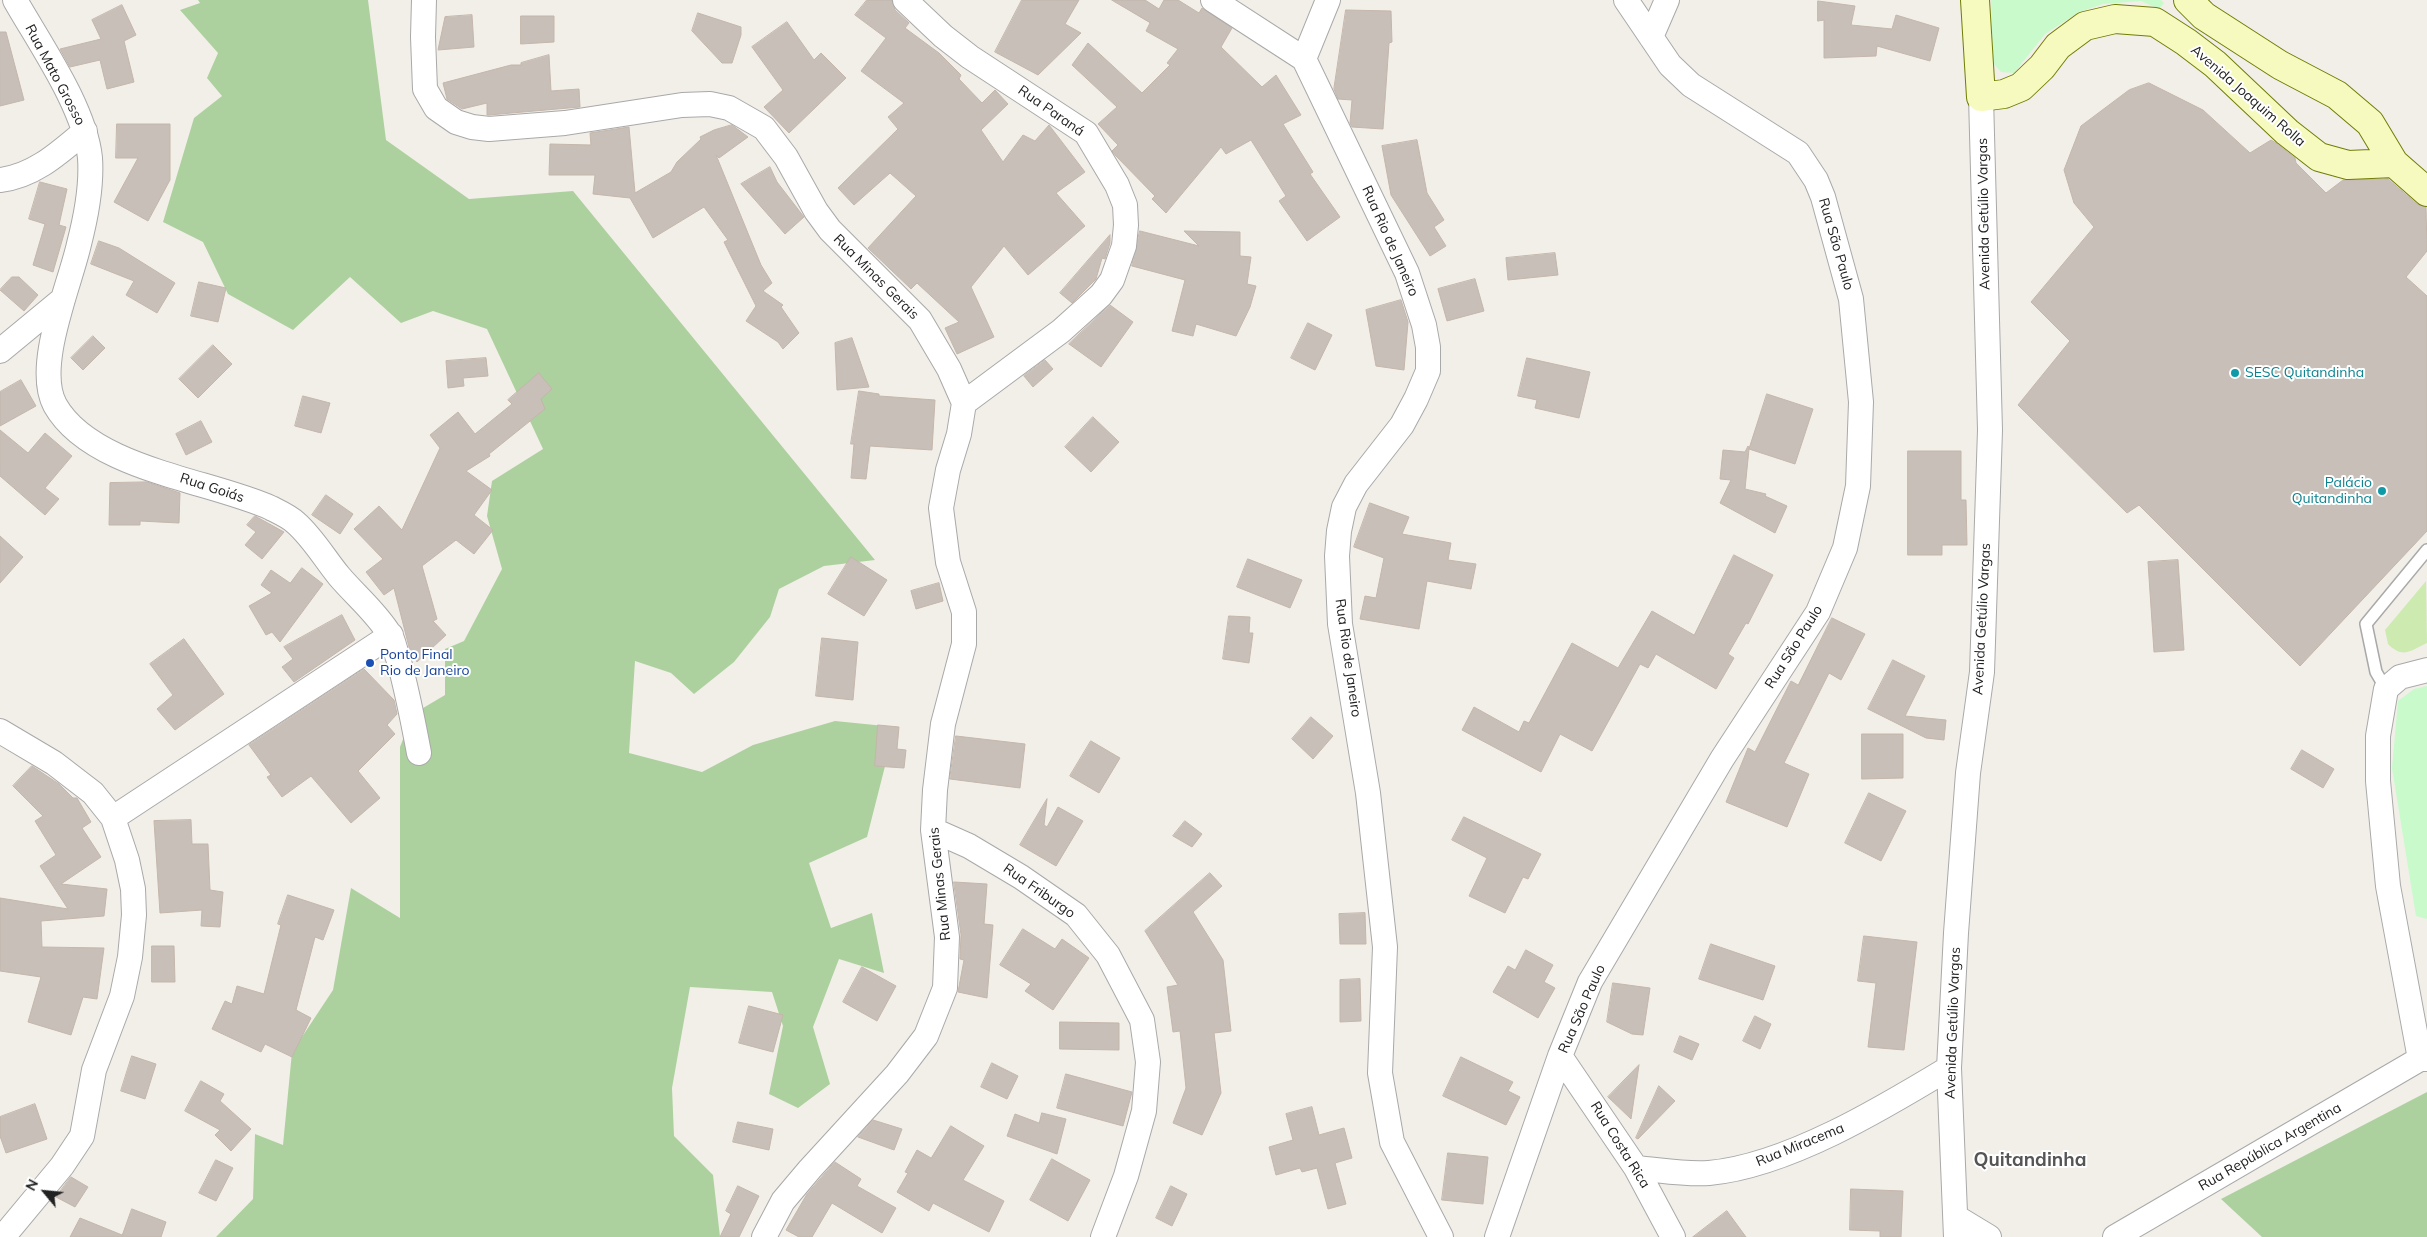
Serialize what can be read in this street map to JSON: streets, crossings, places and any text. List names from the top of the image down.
{
  "streets": {
    "street": [
      "Rua Mato Grosso",
      "Avenida Joaquim Rolla",
      "Rua Paraná",
      "Avenida Getúlio Vargas",
      "Rua Rio de Janeiro",
      "Rua São Paulo",
      "Rua Minas Gerais",
      "Rua Goiás",
      "Rua Friburgo",
      "Rua Costa Rica",
      "Rua Miracema",
      "Rua República Argentina"
    ]
  },
  "crossings": [
    ["Rua Mato Grosso", "Rua Goiás"],
    ["Avenida Joaquim Rolla", "Avenida Getúlio Vargas"],
    ["Rua Paraná", "Rua Minas Gerais"],
    ["Avenida Getúlio Vargas", "Rua Miracema"],
    ["Rua São Paulo", "Rua Costa Rica"],
    ["Rua Minas Gerais", "Rua Friburgo"],
    ["Rua Costa Rica", "Rua Miracema"]
  ],
  "districts": ["Quitandinha"],
  "places": ["SESC Quitandinha", "Palácio Quitandinha", "Ponto Final Rio de Janeiro"],
  "north": "top left"
}
